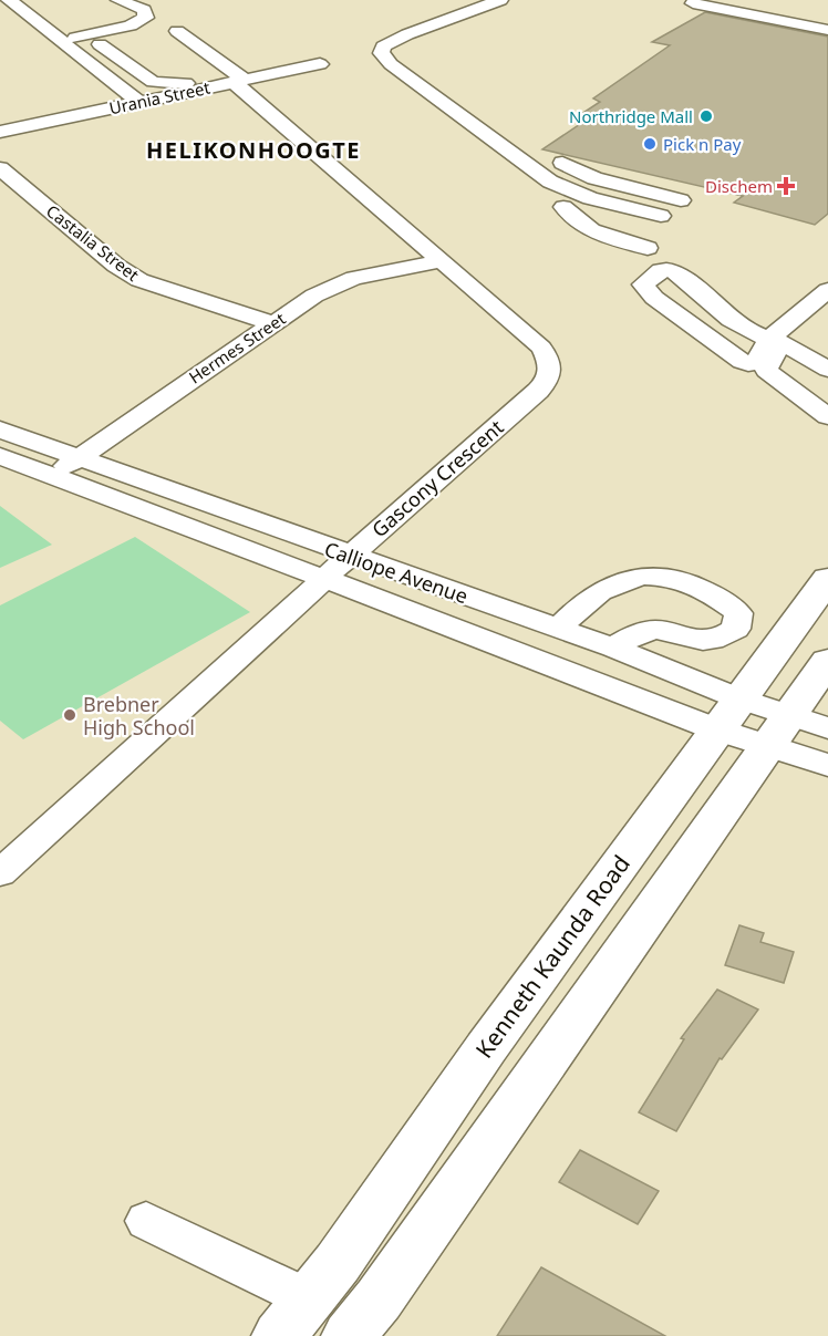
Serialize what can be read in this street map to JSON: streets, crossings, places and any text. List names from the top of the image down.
{
  "streets": {
    "main road": ["Kenneth Kaunda Road"],
    "street": [
      "Urania Street",
      "Castalia Street",
      "Hermes Street",
      "Gascony Crescent",
      "Calliope Avenue"
    ]
  },
  "crossings": [
    ["Urania Street", "Gascony Crescent"],
    ["Castalia Street", "Hermes Street"],
    ["Hermes Street", "Gascony Crescent"],
    ["Hermes Street", "Calliope Avenue"],
    ["Gascony Crescent", "Calliope Avenue"],
    ["Calliope Avenue", "Kenneth Kaunda Road"]
  ],
  "districts": ["HELIKONHOOGTE"],
  "places": {
    "other": ["Northridge Mall", "Pick n Pay", "Brebner High School"],
    "health": ["Dischem"]
  }
}
